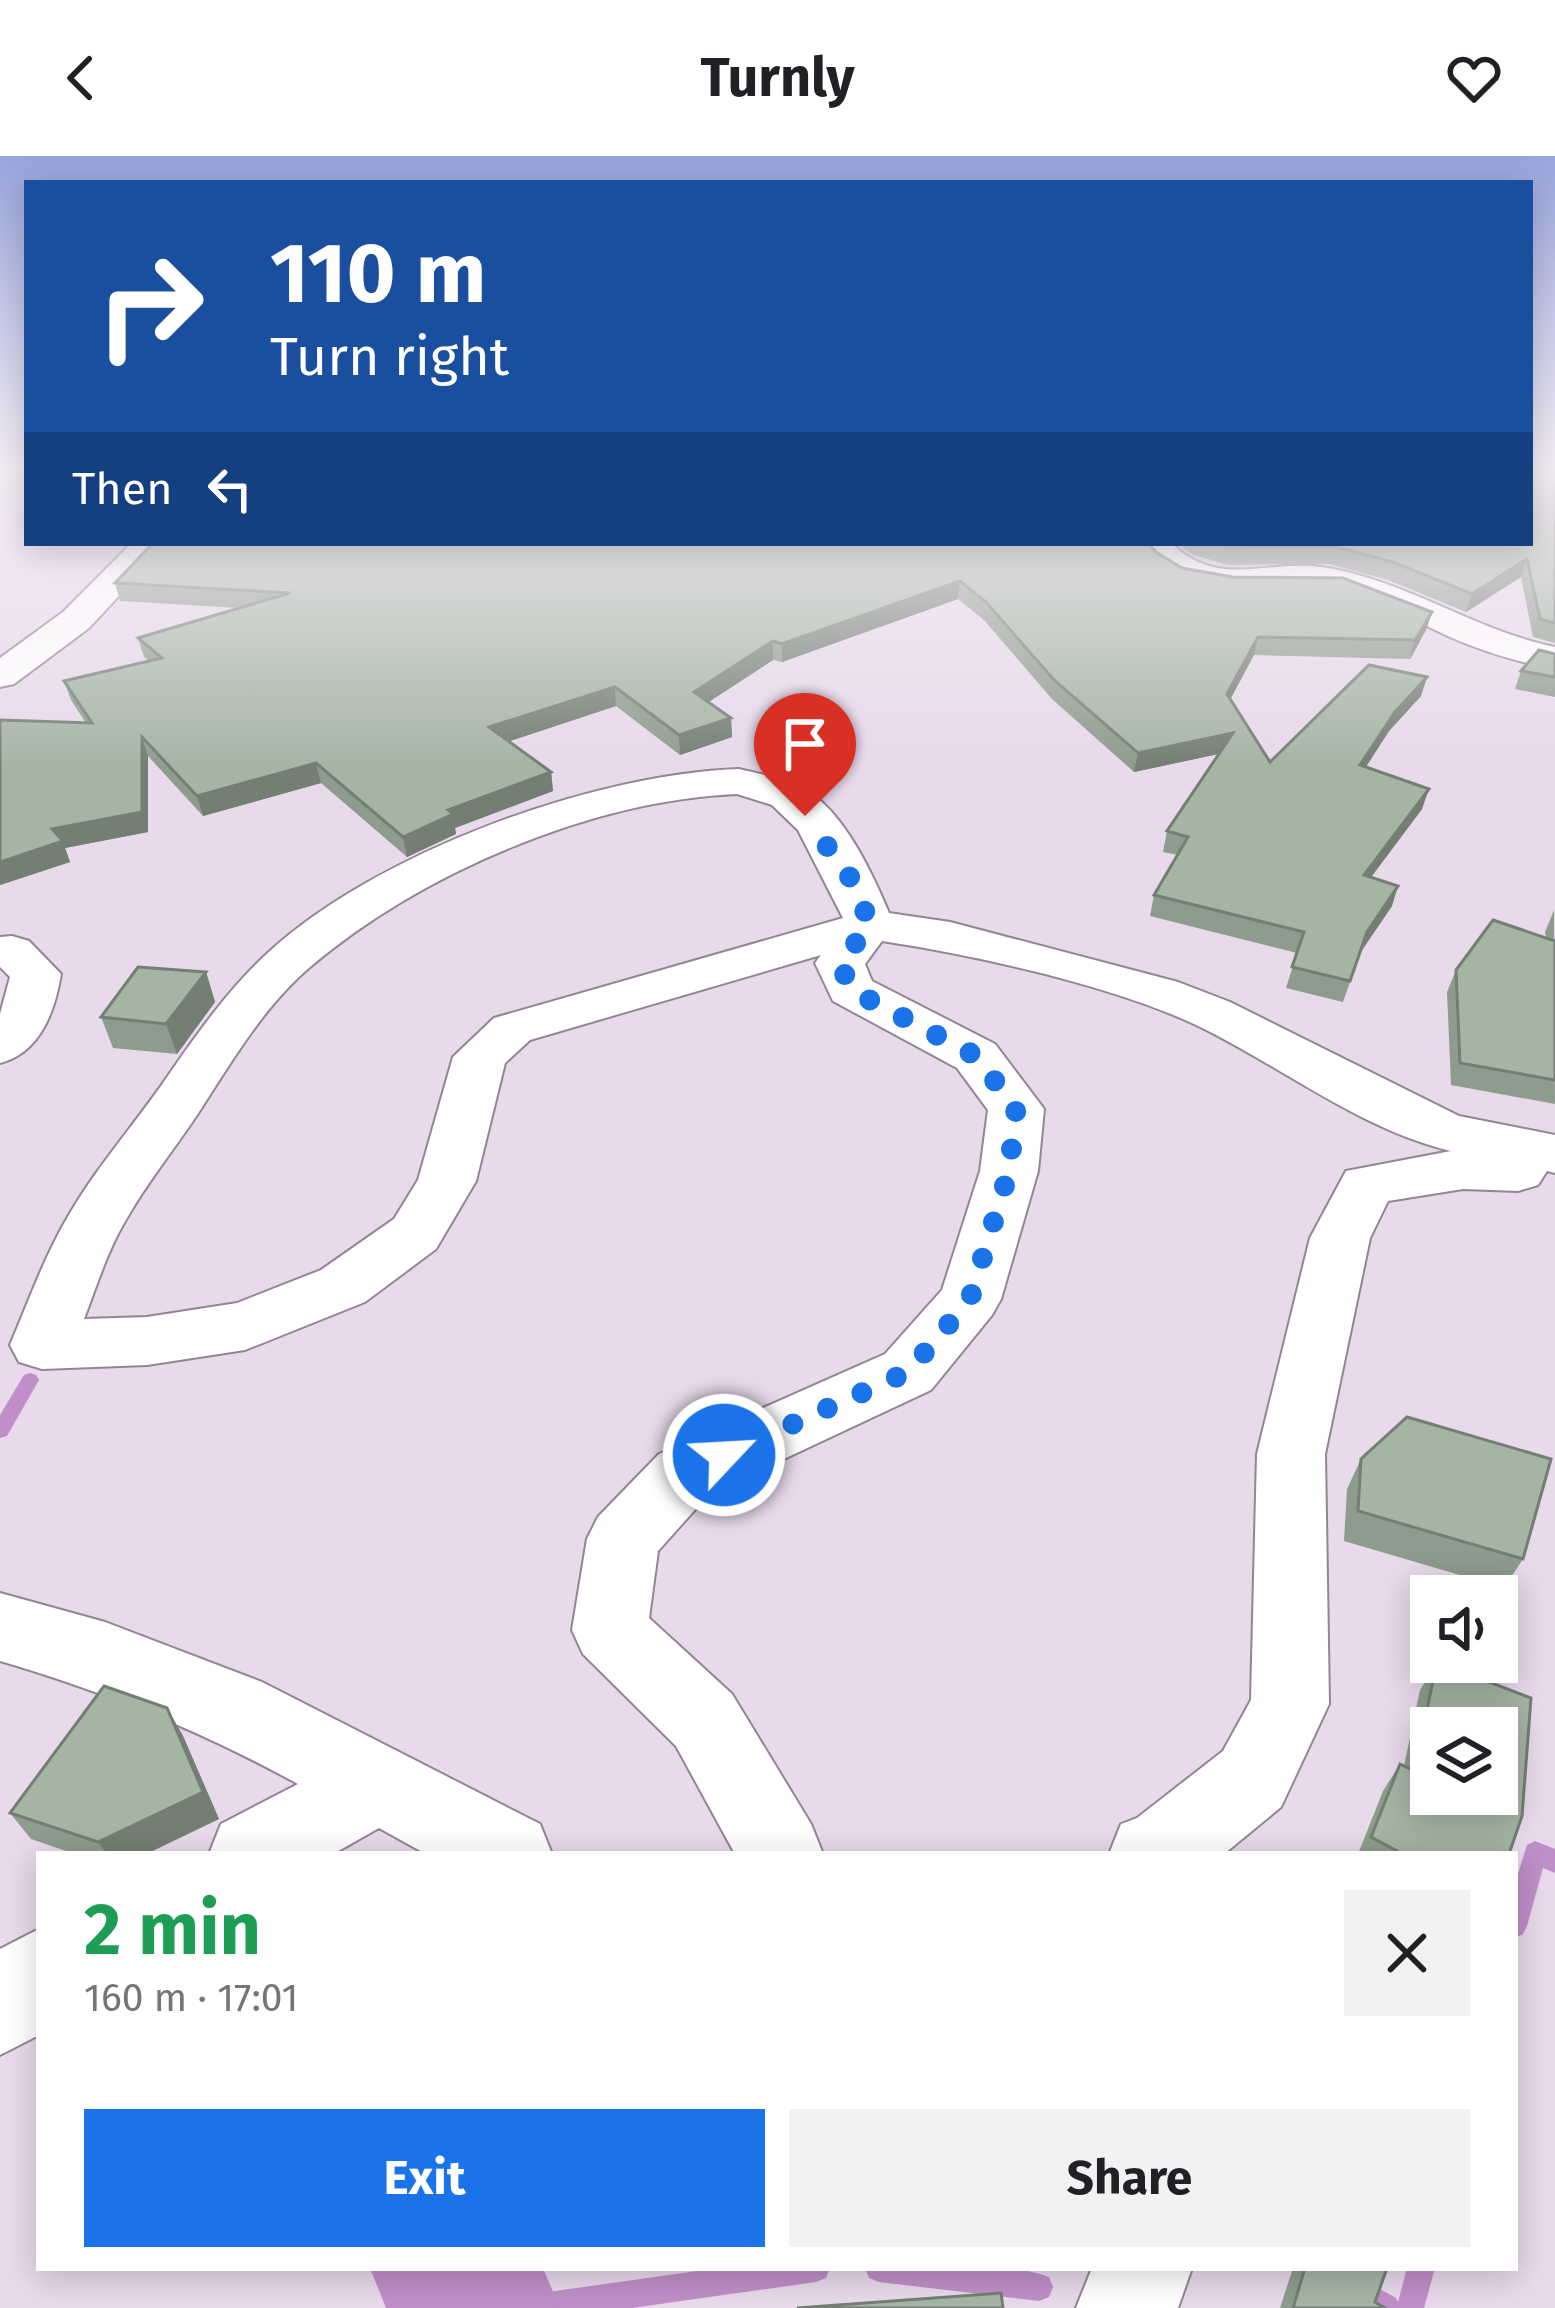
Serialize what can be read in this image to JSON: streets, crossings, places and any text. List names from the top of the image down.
{
  "page": {
    "header": "Turnly",
    "turn": ["110 m", "Turn right"],
    "then": "Then",
    "heading": ["2 min", "160 m · 17:01"],
    "buttons": ["Exit", "Share"]
  }
}
